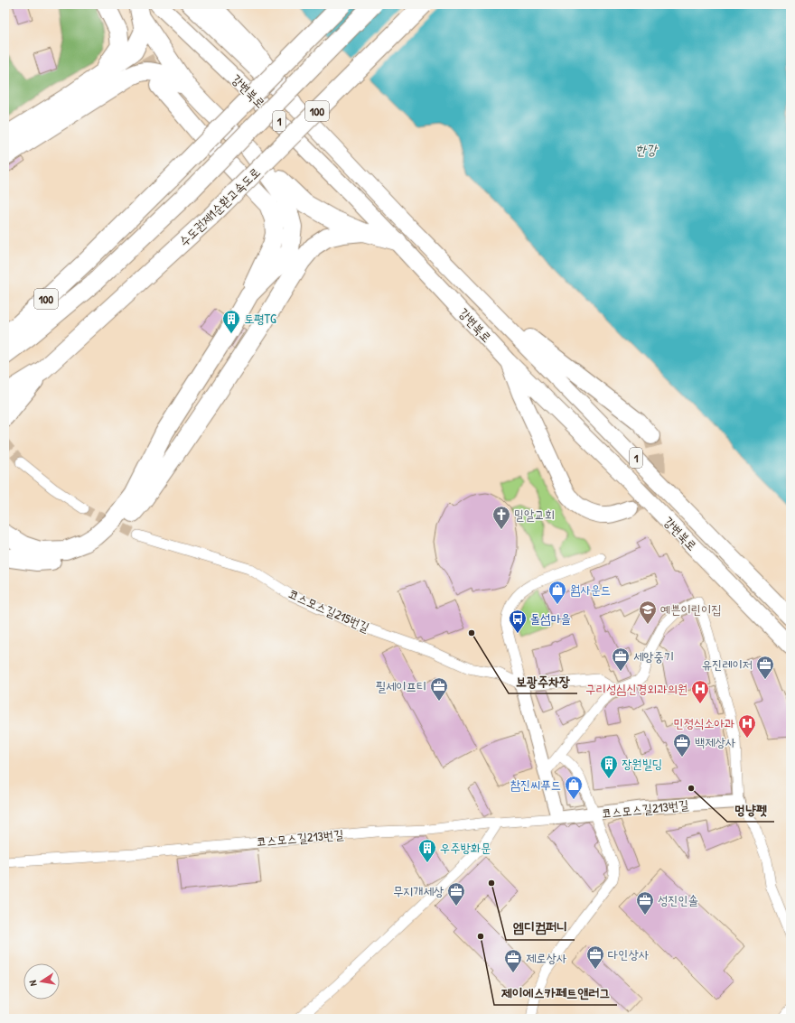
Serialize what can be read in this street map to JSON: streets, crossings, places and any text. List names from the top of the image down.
{
  "streets": {
    "highway": [
      "강변북로",
      "100",
      "1",
      "수도권제1순환고속도로"
    ],
    "street": ["코스모스길215번길", "코스모스길213번길"]
  },
  "crossings": [
    ["강변북로", "1"]
  ],
  "water": ["한강"],
  "places": {
    "building": ["토평TG", "장원빌딩", "우주방화문"],
    "church": ["밀알교회"],
    "shop": ["웜사운드", "참진씨푸드"],
    "school or university": ["예쁜이린이집"],
    "other": [
      "보광주차장",
      "멍냥펫",
      "엠디컴퍼니",
      "제이에스카페트앤러그"
    ],
    "bus stop": ["돌섬마을"],
    "office": [
      "세앙중기",
      "유진레이저",
      "필세이프티",
      "백제상사",
      "무지개세상",
      "성진인솔",
      "다인상사",
      "제로상사"
    ],
    "hospital": ["구리성심신경외과의원", "민정식소아과"]
  },
  "north": "left"
}
